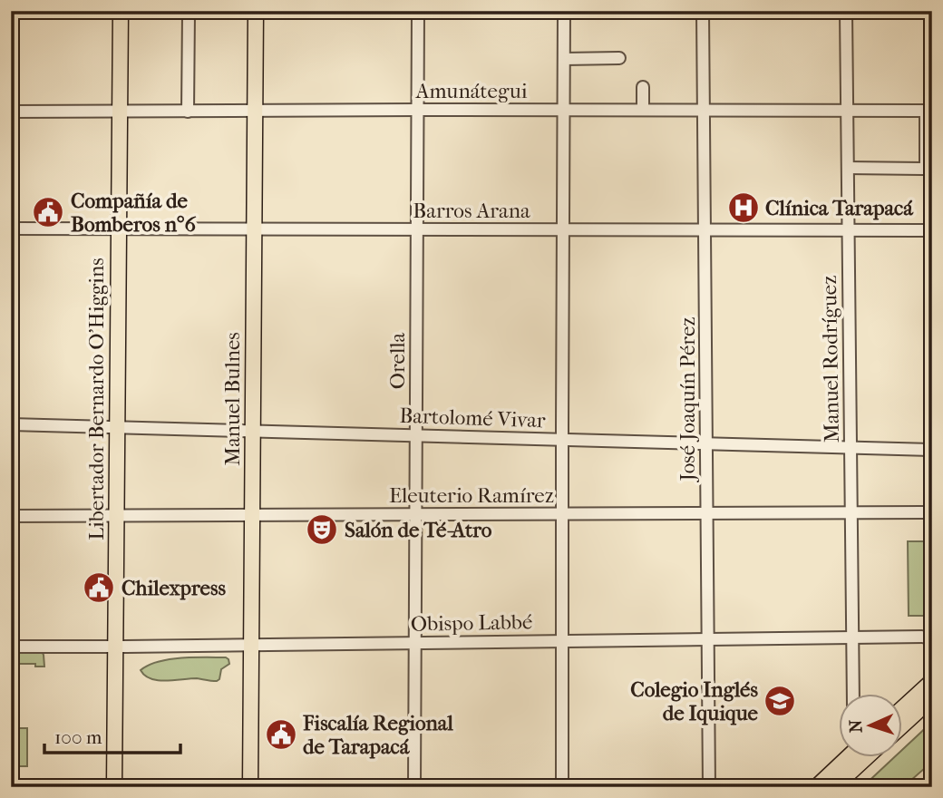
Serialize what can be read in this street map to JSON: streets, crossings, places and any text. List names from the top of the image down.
{
  "streets": {
    "main road": ["Libertador Bernardo O'Higgins", "Manuel Bulnes"],
    "street": [
      "Amunátegui",
      "Barros Arana",
      "Manuel Rodríguez",
      "Orella",
      "José Joaquín Pérez",
      "Bartolomé Vivar",
      "Eleuterio Ramírez",
      "Obispo Labbé"
    ]
  },
  "crossings": [
    ["Amunátegui", "Manuel Rodríguez"],
    ["Amunátegui", "Orella"],
    ["Amunátegui", "Libertador Bernardo O'Higgins"],
    ["Amunátegui", "Manuel Bulnes"],
    ["Amunátegui", "José Joaquín Pérez"],
    ["Barros Arana", "Manuel Rodríguez"],
    ["Barros Arana", "Orella"],
    ["Barros Arana", "Libertador Bernardo O'Higgins"],
    ["Barros Arana", "Manuel Bulnes"],
    ["Barros Arana", "José Joaquín Pérez"],
    ["Manuel Rodríguez", "Bartolomé Vivar"],
    ["Manuel Rodríguez", "Eleuterio Ramírez"],
    ["Manuel Rodríguez", "Obispo Labbé"],
    ["Orella", "Bartolomé Vivar"],
    ["Orella", "Eleuterio Ramírez"],
    ["Orella", "Obispo Labbé"],
    ["Libertador Bernardo O'Higgins", "Bartolomé Vivar"],
    ["Libertador Bernardo O'Higgins", "Eleuterio Ramírez"],
    ["Libertador Bernardo O'Higgins", "Obispo Labbé"],
    ["Manuel Bulnes", "Bartolomé Vivar"],
    ["Manuel Bulnes", "Eleuterio Ramírez"],
    ["Manuel Bulnes", "Obispo Labbé"],
    ["José Joaquín Pérez", "Bartolomé Vivar"],
    ["José Joaquín Pérez", "Eleuterio Ramírez"],
    ["José Joaquín Pérez", "Obispo Labbé"]
  ],
  "places": {
    "hospital": ["Clínica Tarapacá"],
    "public building": ["Compañía de Bomberos n°6", "Chilexpress", "Fiscalía Regional de Tarapacá"],
    "theatre": ["Salón de Té-Atro"],
    "school or university": ["Colegio Inglés de Iquique"]
  },
  "scale_bar": "100 m",
  "north": "left"
}
